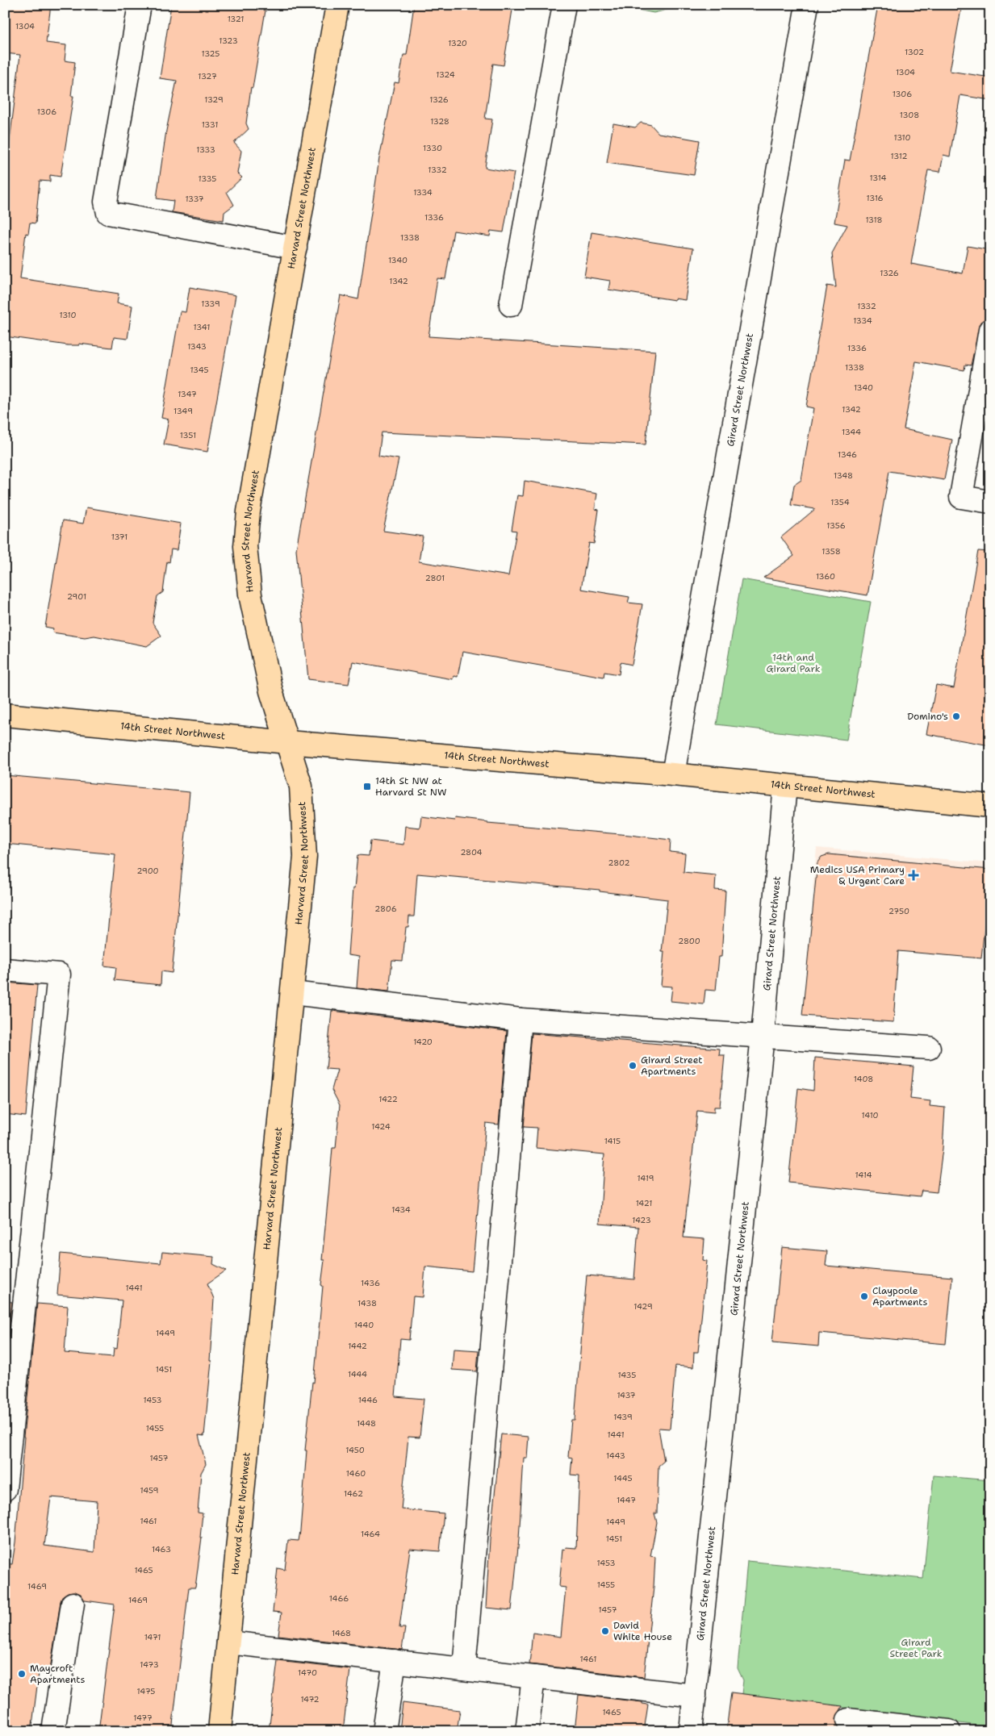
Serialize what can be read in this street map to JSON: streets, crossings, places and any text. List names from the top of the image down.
{
  "streets": {
    "main road": ["Harvard Street Northwest", "14th Street Northwest"],
    "street": ["Girard Street Northwest"]
  },
  "crossings": [
    ["Harvard Street Northwest", "14th Street Northwest"],
    ["Girard Street Northwest", "14th Street Northwest"]
  ],
  "parks": ["14th and Girard Park", "Girard Street Park"],
  "places": {
    "other": [
      "Domino's",
      "Girard Street Apartments",
      "Claypoole Apartments",
      "David White House",
      "Maycroft Apartments"
    ],
    "transit": ["14th St NW at Harvard St NW"],
    "health": ["Medics USA Primary & Urgent Care"]
  },
  "house_numbers": [
    "1321",
    "1304",
    "1323",
    "1320",
    "1302",
    "1325",
    "1304",
    "1324",
    "1327",
    "1306",
    "1329",
    "1326",
    "1306",
    "1308",
    "1328",
    "1331",
    "1310",
    "1330",
    "1333",
    "1312",
    "1332",
    "1314",
    "1335",
    "1334",
    "1316",
    "1337",
    "1336",
    "1318",
    "1338",
    "1340",
    "1326",
    "1342",
    "1339",
    "1332",
    "1310",
    "1334",
    "1341",
    "1343",
    "1336",
    "1338",
    "1345",
    "1340",
    "1347",
    "1342",
    "1349",
    "1344",
    "1351",
    "1346",
    "1348",
    "1354",
    "1356",
    "1371",
    "1358",
    "1360",
    "2801",
    "2901",
    "2804",
    "2802",
    "2900",
    "2806",
    "2750",
    "2800",
    "1420",
    "1408",
    "1422",
    "1410",
    "1424",
    "1415",
    "1414",
    "1419",
    "1421",
    "1434",
    "1423",
    "1436",
    "1441",
    "1438",
    "1429",
    "1440",
    "1449",
    "1442",
    "1451",
    "1444",
    "1435",
    "1437",
    "1453",
    "1446",
    "1439",
    "1448",
    "1455",
    "1441",
    "1450",
    "1443",
    "1457",
    "1460",
    "1445",
    "1459",
    "1462",
    "1447",
    "1461",
    "1449",
    "1464",
    "1451",
    "1463",
    "1453",
    "1465",
    "1455",
    "1469",
    "1466",
    "1469",
    "1457",
    "1468",
    "1471",
    "1461",
    "1473",
    "1470",
    "1475",
    "1472",
    "1465",
    "1477"
  ]
}
